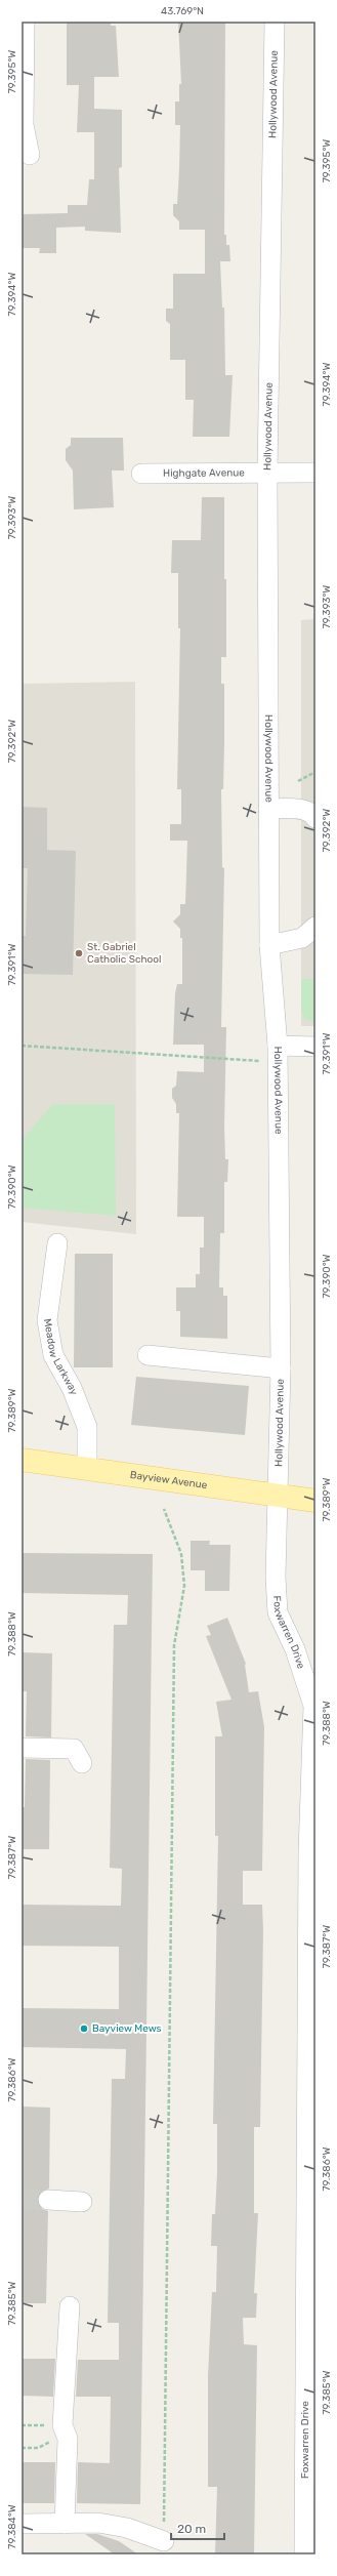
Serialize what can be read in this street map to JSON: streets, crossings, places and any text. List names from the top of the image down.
{
  "streets": {
    "main road": ["Bayview Avenue"],
    "street": [
      "Hollywood Avenue",
      "Highgate Avenue",
      "Meadow Larkway",
      "Foxwarren Drive"
    ]
  },
  "crossings": [
    ["Hollywood Avenue", "Highgate Avenue"],
    ["Hollywood Avenue", "Bayview Avenue"],
    ["Hollywood Avenue", "Foxwarren Drive"],
    ["Meadow Larkway", "Bayview Avenue"],
    ["Bayview Avenue", "Foxwarren Drive"]
  ],
  "places": ["St. Gabriel Catholic School", "Bayview Mews"],
  "scale_bar": "20 m",
  "coordinates": [
    "43.769°N",
    "79.395°W",
    "79.394°W",
    "79.393°W",
    "79.392°W",
    "79.391°W",
    "79.390°W",
    "79.389°W",
    "79.388°W",
    "79.387°W",
    "79.386°W",
    "79.385°W",
    "79.384°W"
  ]
}
